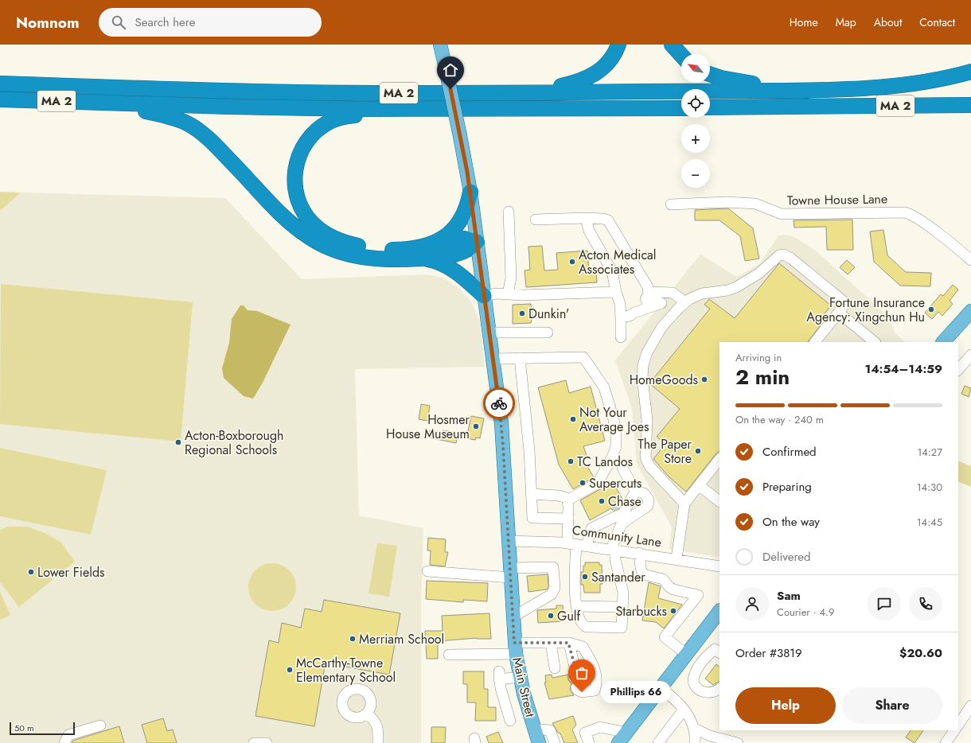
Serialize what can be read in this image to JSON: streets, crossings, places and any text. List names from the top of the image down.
{
  "streets": {
    "highway": ["MA 2"],
    "main road": ["Main Street"],
    "street": ["Towne House Lane", "Community Lane"]
  },
  "crossings": [
    ["Community Lane", "Main Street"]
  ],
  "places": [
    "Acton Medical Associates",
    "Fortune Insurance Agency: Xingchun Hu",
    "Dunkin'",
    "HomeGoods",
    "Not Your Average Joes",
    "Hosmer House Museum",
    "Acton-Boxborough Regional Schools",
    "The Paper Store",
    "TC Landos",
    "Supercuts",
    "Chase",
    "Lower Fields",
    "Santander",
    "Starbucks",
    "Gulf",
    "Merriam School",
    "McCarthy-Towne Elementary School",
    "Phillips 66"
  ],
  "scale_bar": "50 m",
  "north": "top left",
  "page": {
    "header": "Nomnom",
    "search": "Search here",
    "nav": [
      "Home",
      "Map",
      "About",
      "Contact"
    ],
    "map_buttons": ["+", "−"],
    "heading": ["2 min", "Arriving in", "14:54–14:59"],
    "panel": [
      "Sam",
      "Courier · 4.9",
      "Order #3819",
      "$20.60"
    ],
    "bar": "On the way · 240 m",
    "list": [
      ["Confirmed", "14:27"],
      ["Preparing", "14:30"],
      ["On the way", "14:45"],
      "Delivered"
    ],
    "bubble": "Phillips 66",
    "buttons": ["Help", "Share"],
    "scale": "50 m"
  }
}
